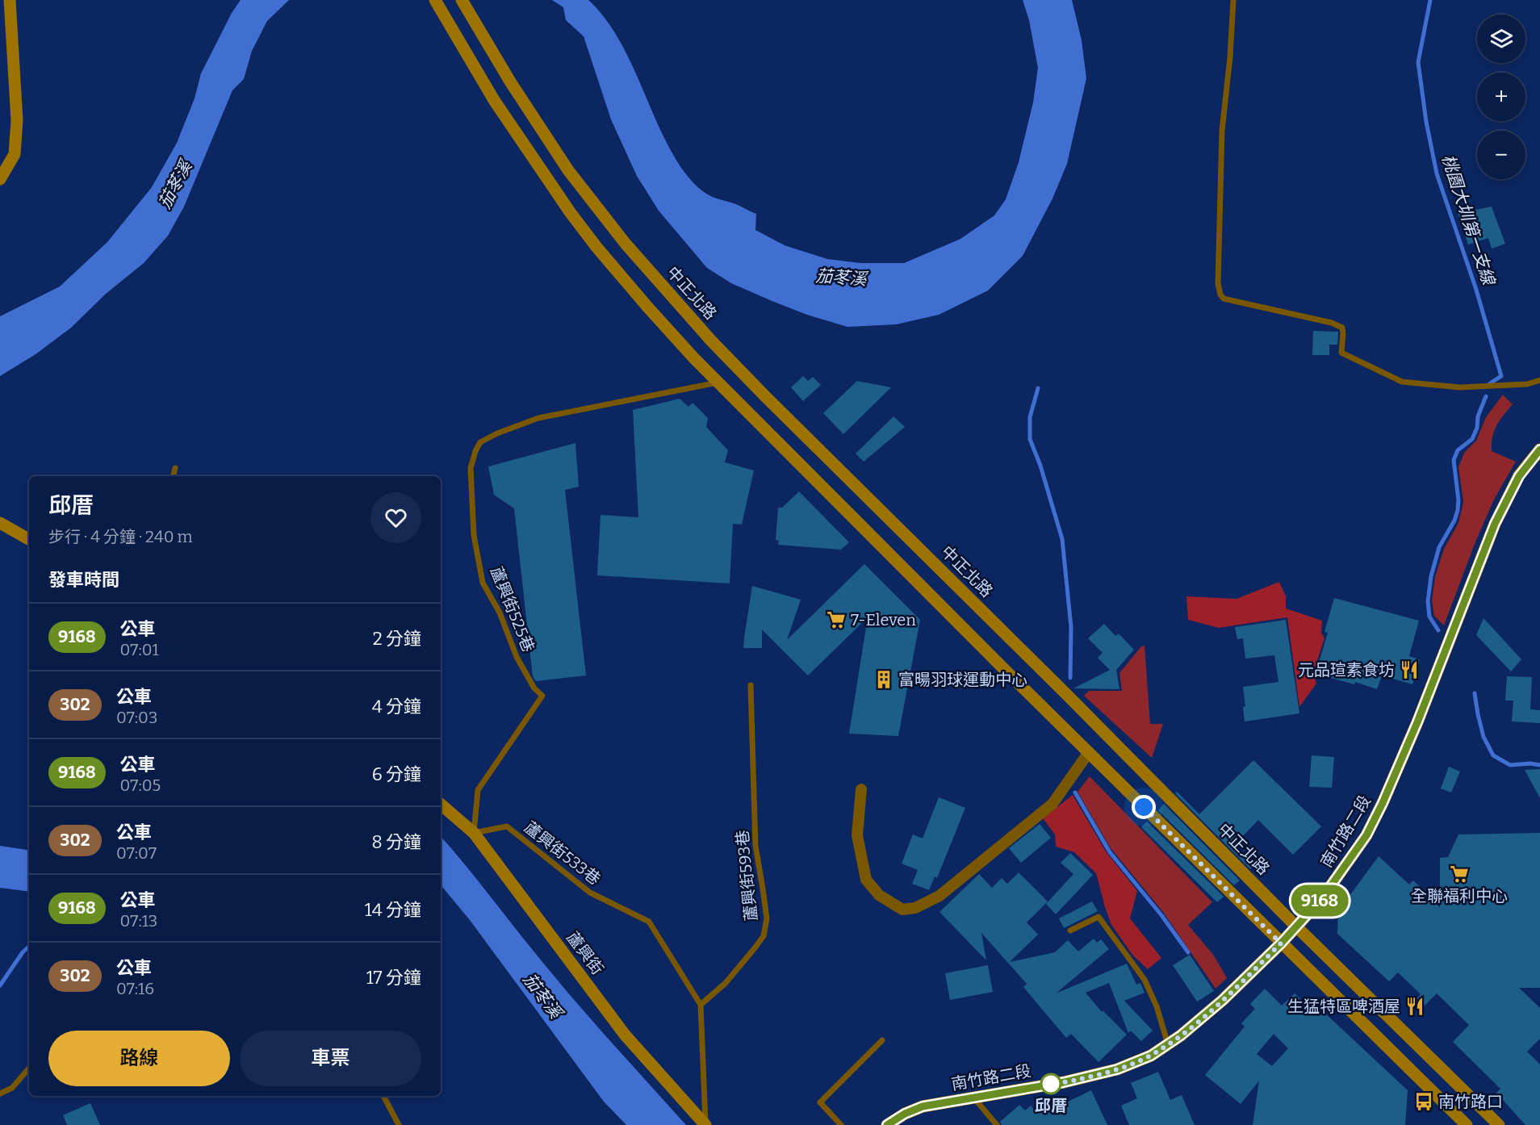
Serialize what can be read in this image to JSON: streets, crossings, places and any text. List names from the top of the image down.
{
  "streets": {
    "street": ["中正北路", "南竹路二段", "蘆興街"],
    "lane": ["蘆興街525巷", "蘆興街533巷", "蘆興街593巷"]
  },
  "crossings": [
    ["中正北路", "南竹路二段"],
    ["蘆興街525巷", "蘆興街533巷"],
    ["蘆興街525巷", "蘆興街"],
    ["蘆興街533巷", "蘆興街593巷"],
    ["蘆興街533巷", "蘆興街"]
  ],
  "water": ["茄苳溪", "桃園大圳第一支線"],
  "places": {
    "supermarket": ["7-Eleven", "全聯福利中心"],
    "restaurant": ["元品瑄素食坊", "生猛特區啤酒屋"],
    "building": ["富暘羽球運動中心"],
    "other": ["邱厝"],
    "bus stop": ["南竹路口"]
  },
  "lines": ["bus line 9168"],
  "page": {
    "on_map": "9168",
    "map_buttons": ["+", "−"],
    "heading": [
      ["邱厝", "步行 · 4 分鐘 · 240 m"],
      "發車時間"
    ],
    "list": [
      {
        "mark": "9168",
        "name": "公車",
        "note": "07:01",
        "value": "2 分鐘"
      },
      {
        "mark": "302",
        "name": "公車",
        "note": "07:03",
        "value": "4 分鐘"
      },
      {
        "mark": "9168",
        "name": "公車",
        "note": "07:05",
        "value": "6 分鐘"
      },
      {
        "mark": "302",
        "name": "公車",
        "note": "07:07",
        "value": "8 分鐘"
      },
      {
        "mark": "9168",
        "name": "公車",
        "note": "07:13",
        "value": "14 分鐘"
      },
      {
        "mark": "302",
        "name": "公車",
        "note": "07:16",
        "value": "17 分鐘"
      }
    ],
    "buttons": ["路線", "車票"]
  }
}
